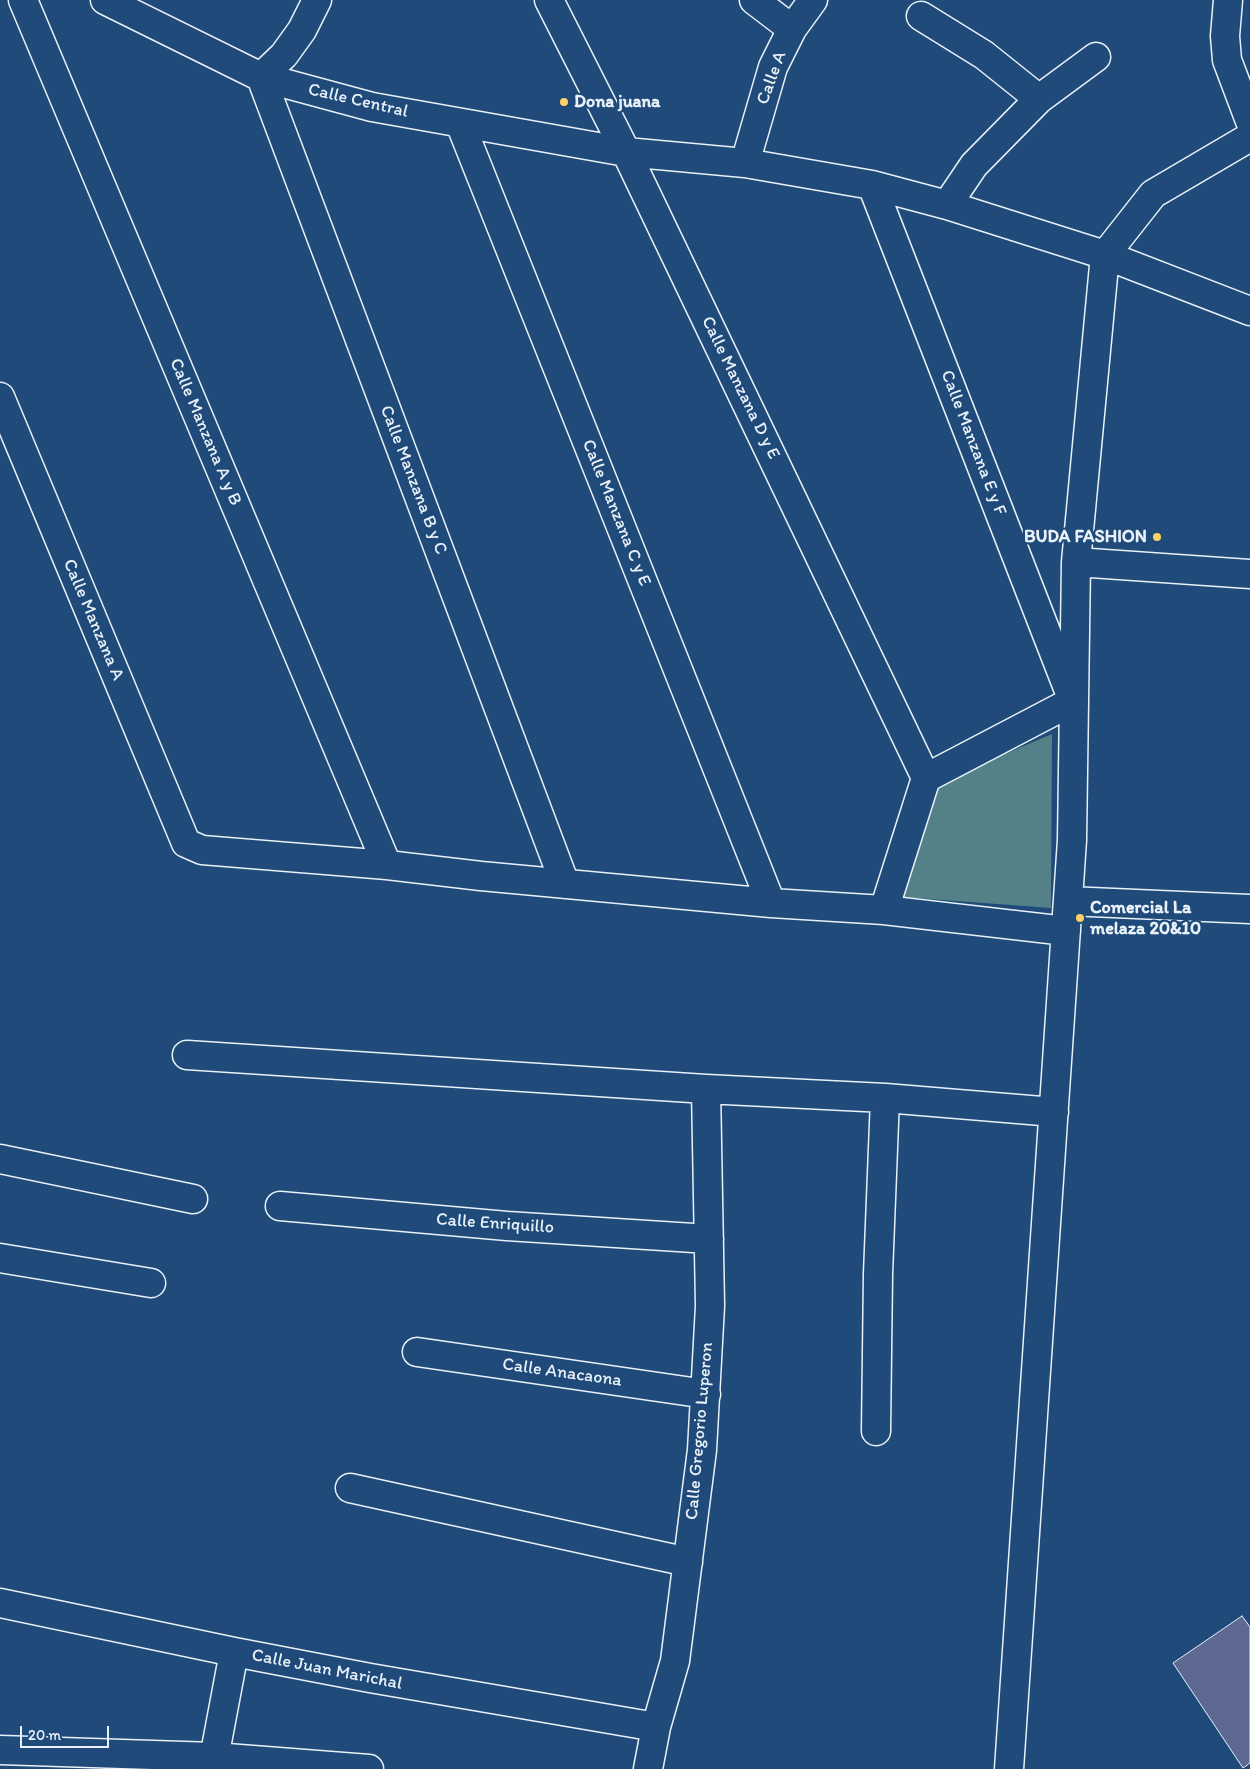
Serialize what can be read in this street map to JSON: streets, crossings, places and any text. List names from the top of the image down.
{
  "streets": {
    "street": [
      "Calle A",
      "Calle Central",
      "Calle Manzana D y E",
      "Calle Manzana A y B",
      "Calle Manzana E y F",
      "Calle Manzana B y C",
      "Calle Manzana C y E",
      "Calle Manzana A",
      "Calle Enriquillo",
      "Calle Anacaona",
      "Calle Gregorio Luperon",
      "Calle Juan Marichal"
    ]
  },
  "crossings": [
    ["Calle A", "Calle Central"],
    ["Calle Central", "Calle Manzana D y E"],
    ["Calle Central", "Calle Manzana E y F"],
    ["Calle Central", "Calle Manzana B y C"],
    ["Calle Central", "Calle Manzana C y E"],
    ["Calle Manzana A y B", "Calle Manzana A"],
    ["Calle Enriquillo", "Calle Gregorio Luperon"],
    ["Calle Anacaona", "Calle Gregorio Luperon"],
    ["Calle Gregorio Luperon", "Calle Juan Marichal"]
  ],
  "places": ["Dona juana", "BUDA FASHION", "Comercial La melaza 20&10"],
  "scale_bar": "20 m"
}
